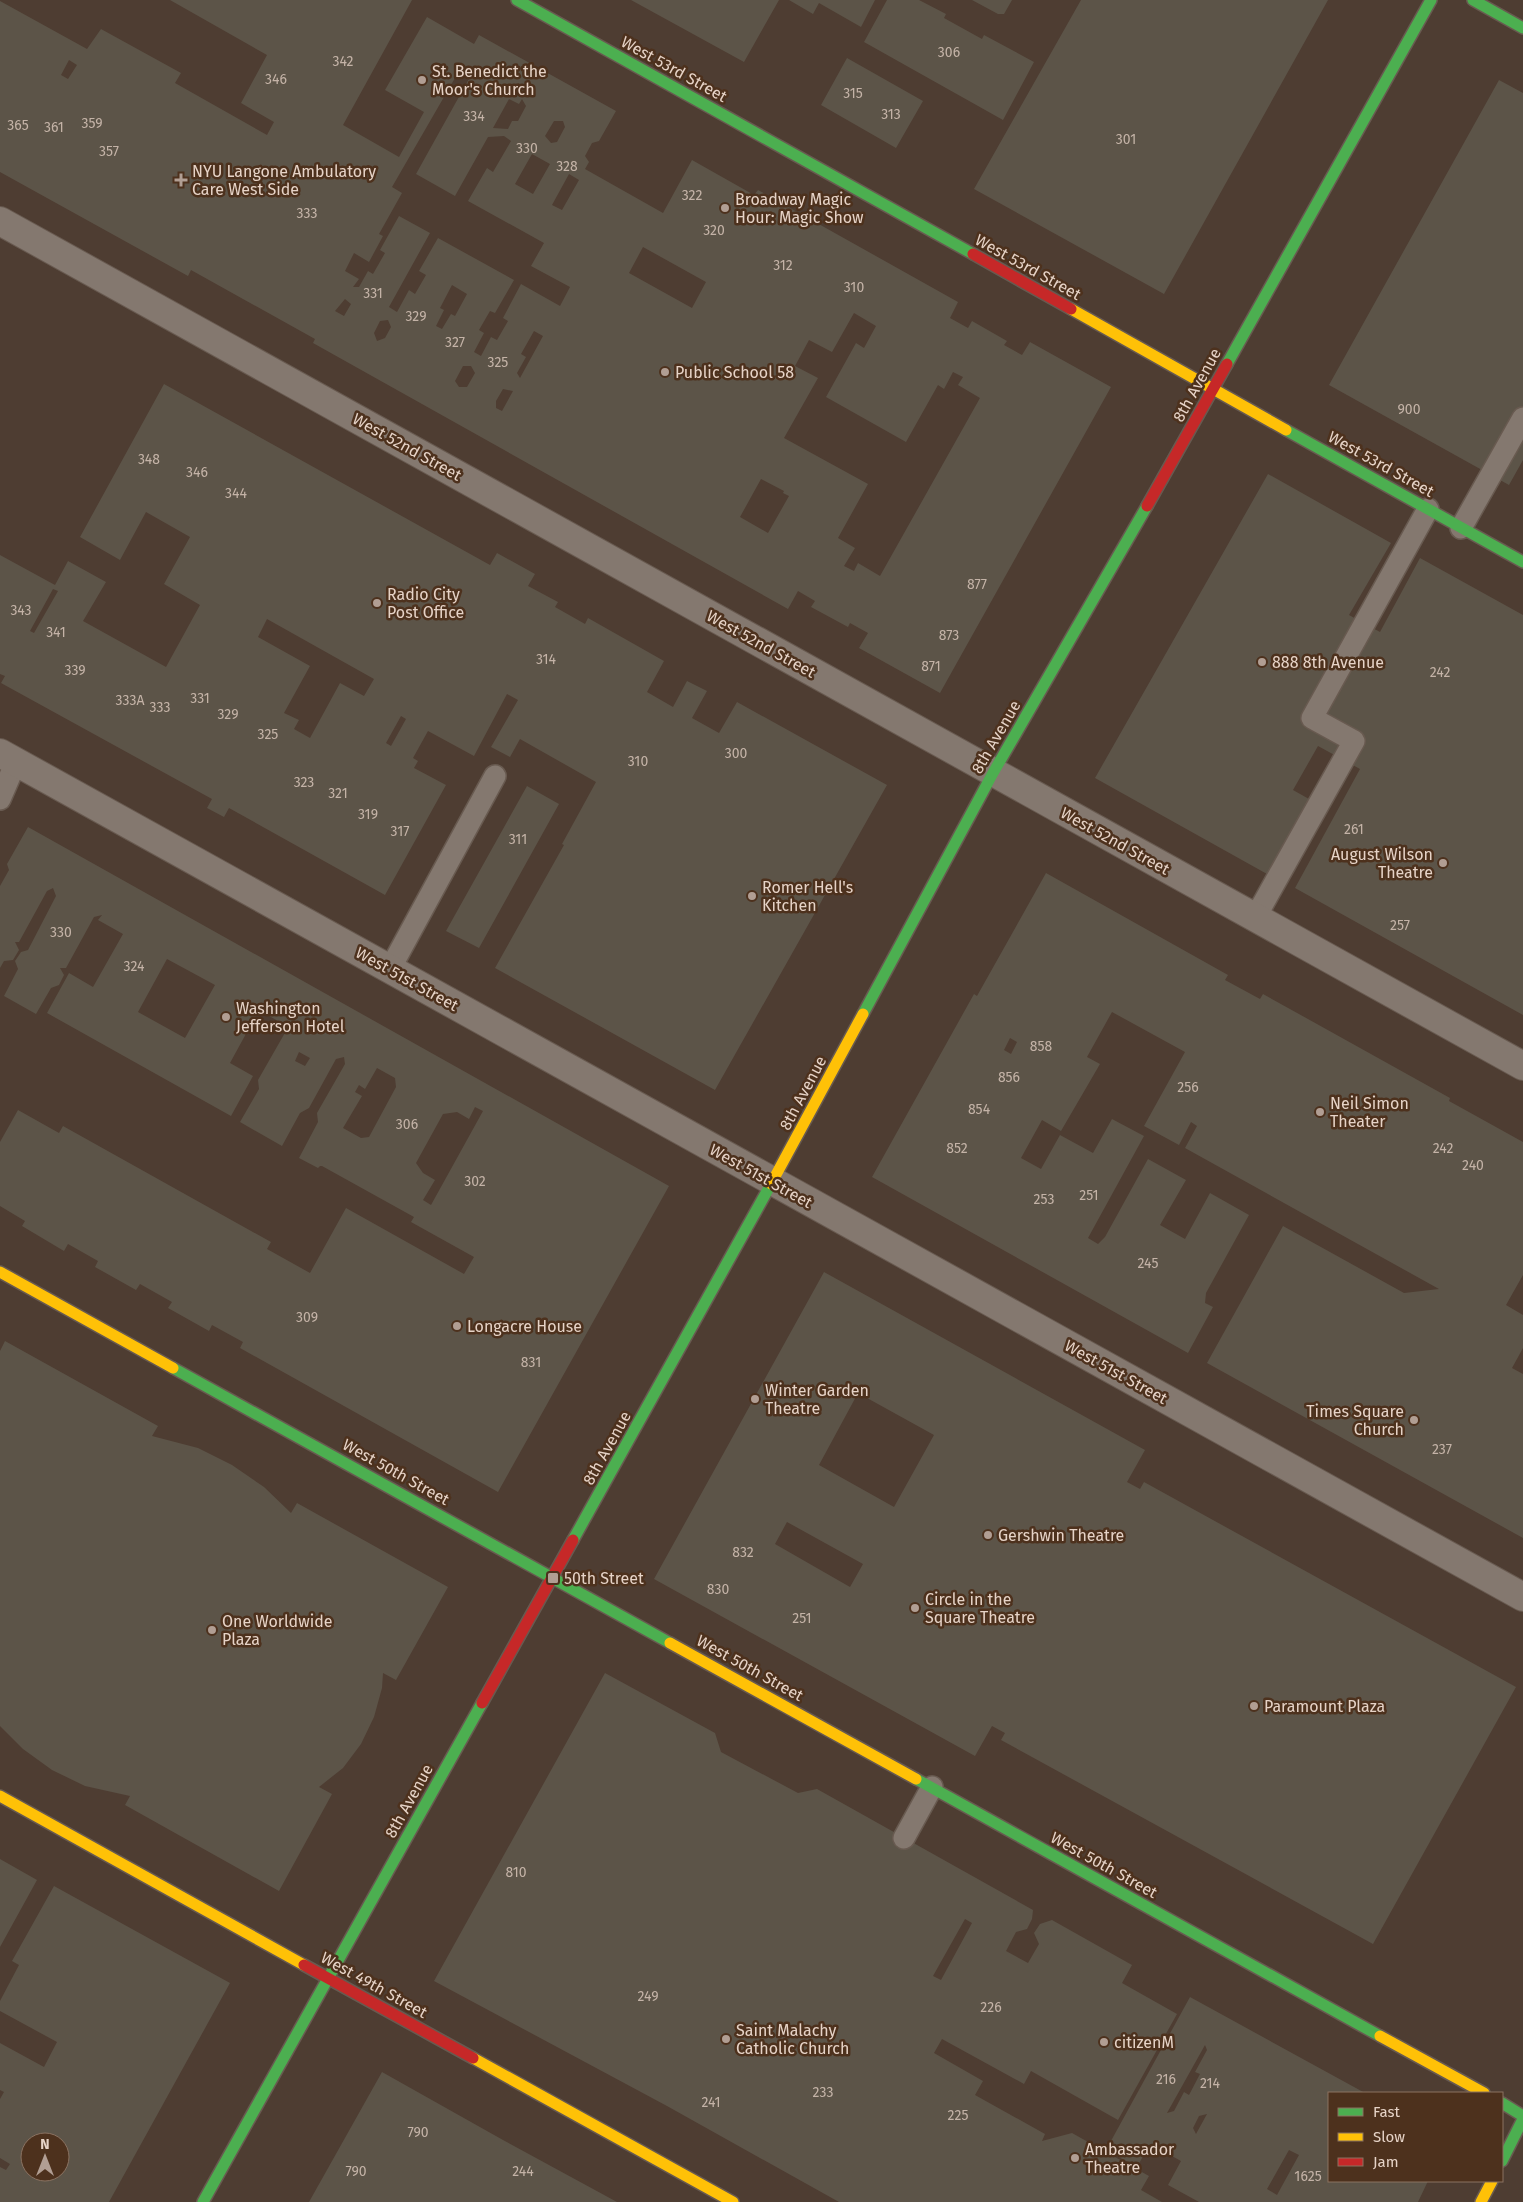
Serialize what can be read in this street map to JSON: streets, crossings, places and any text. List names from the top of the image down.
{
  "streets": {
    "main road": [
      "West 53rd Street",
      "8th Avenue",
      "West 50th Street",
      "West 49th Street"
    ],
    "street": ["West 52nd Street", "West 51st Street"]
  },
  "crossings": [
    ["West 53rd Street", "8th Avenue"],
    ["8th Avenue", "West 52nd Street"],
    ["8th Avenue", "West 51st Street"],
    ["8th Avenue", "West 50th Street"],
    ["8th Avenue", "West 49th Street"]
  ],
  "places": {
    "other": [
      "St. Benedict the Moor's Church",
      "Broadway Magic Hour: Magic Show",
      "Public School 58",
      "Radio City Post Office",
      "888 8th Avenue",
      "August Wilson Theatre",
      "Romer Hell's Kitchen",
      "Washington Jefferson Hotel",
      "Neil Simon Theater",
      "Longacre House",
      "Winter Garden Theatre",
      "Times Square Church",
      "Gershwin Theatre",
      "Circle in the Square Theatre",
      "One Worldwide Plaza",
      "Paramount Plaza",
      "Saint Malachy Catholic Church",
      "citizenM",
      "Ambassador Theatre"
    ],
    "health": ["NYU Langone Ambulatory Care West Side"],
    "transit": ["50th Street"]
  },
  "house_numbers": [
    "306",
    "342",
    "346",
    "315",
    "313",
    "334",
    "359",
    "365",
    "361",
    "301",
    "330",
    "357",
    "328",
    "322",
    "333",
    "320",
    "312",
    "310",
    "331",
    "329",
    "327",
    "325",
    "900",
    "348",
    "346",
    "344",
    "877",
    "343",
    "341",
    "873",
    "314",
    "871",
    "339",
    "242",
    "331",
    "333A",
    "333",
    "329",
    "325",
    "300",
    "310",
    "323",
    "321",
    "319",
    "261",
    "317",
    "311",
    "257",
    "330",
    "324",
    "858",
    "856",
    "256",
    "854",
    "306",
    "852",
    "242",
    "240",
    "302",
    "251",
    "253",
    "245",
    "309",
    "831",
    "237",
    "832",
    "830",
    "251",
    "810",
    "249",
    "226",
    "216",
    "214",
    "233",
    "241",
    "225",
    "790",
    "790",
    "244",
    "1625"
  ],
  "legend": ["Fast", "Slow", "Jam"],
  "north": "top"
}
